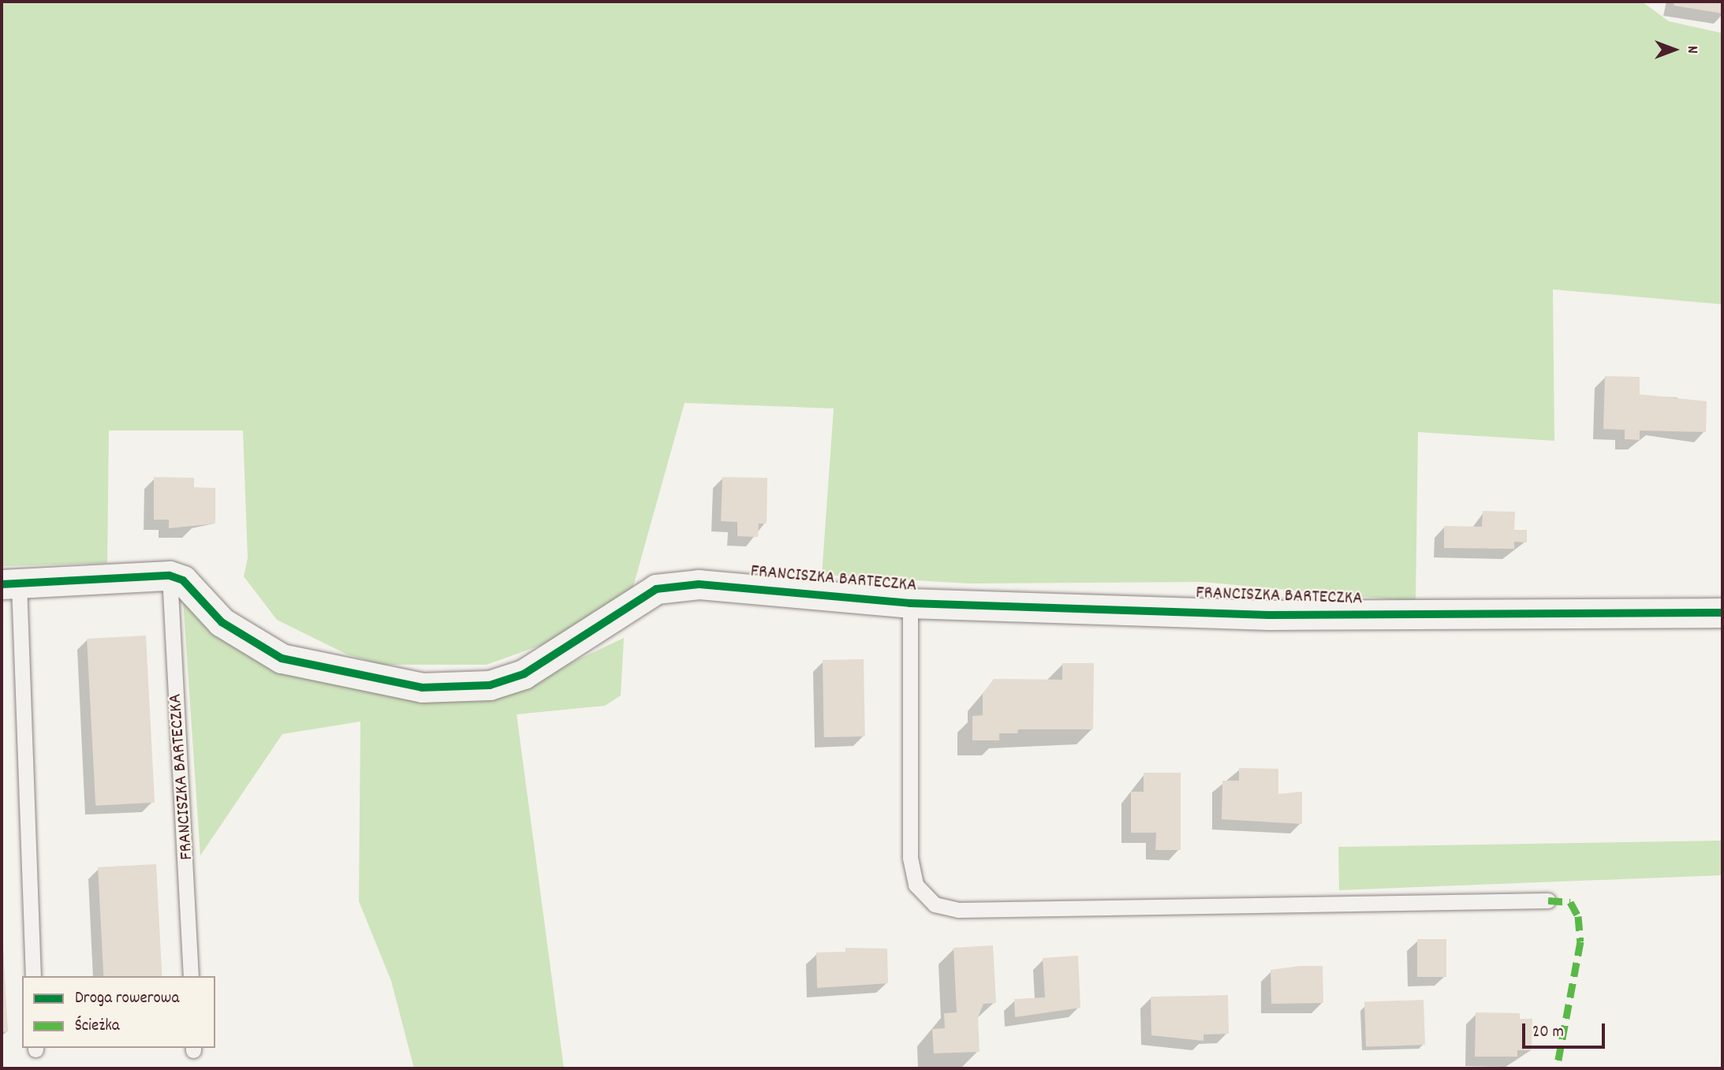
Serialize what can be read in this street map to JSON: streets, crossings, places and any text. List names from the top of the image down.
{
  "streets": {
    "street": ["FRANCISZKA BARTECZKA"]
  },
  "legend": ["Droga rowerowa", "Ścieżka"],
  "scale_bar": "20 m",
  "north": "right"
}
